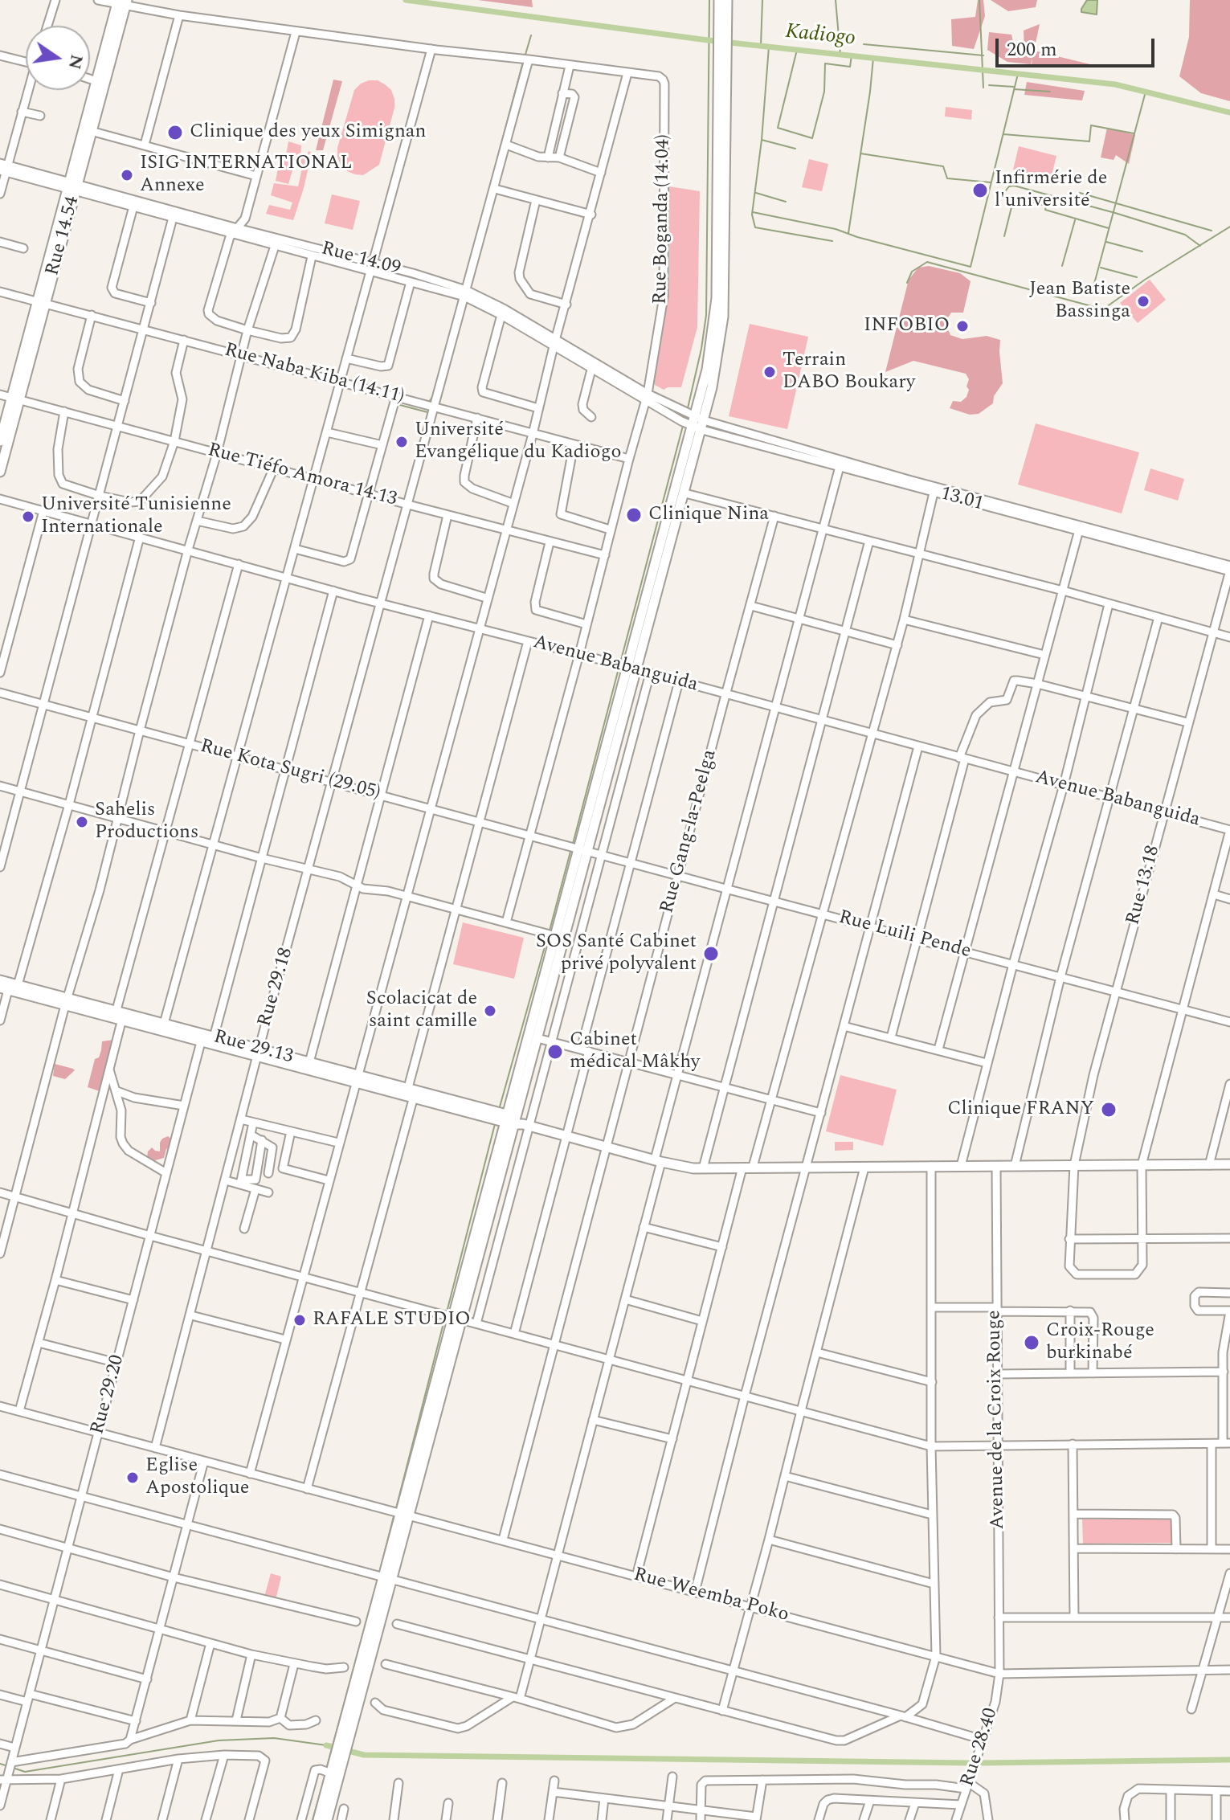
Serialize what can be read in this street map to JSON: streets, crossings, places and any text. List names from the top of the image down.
{
  "streets": {
    "main road": ["Rue 14.54", "Rue 29.13"],
    "street": [
      "Rue Boganda (14.04)",
      "Rue 14.09",
      "Rue Naba Kiba (14.11)",
      "Rue Tiéfo Amora 14.13",
      "13.01",
      "Avenue Babanguida",
      "Rue Kota Sugri (29.05)",
      "Rue Gang-la-Peelga",
      "Rue 13.18",
      "Rue Luili Pende",
      "Rue 29.18",
      "Rue 29.20",
      "Avenue de la Croix Rouge",
      "Rue Weemba Poko",
      "Rue 28.40"
    ]
  },
  "crossings": [
    ["Rue Boganda (14.04)", "Rue 14.09"],
    ["Rue Boganda (14.04)", "Rue Naba Kiba (14.11)"],
    ["Rue Boganda (14.04)", "Rue Tiéfo Amora 14.13"],
    ["Rue Boganda (14.04)", "Avenue Babanguida"],
    ["Rue Boganda (14.04)", "Rue Kota Sugri (29.05)"],
    ["Rue 14.54", "Rue 14.09"],
    ["Rue 14.54", "Rue Naba Kiba (14.11)"],
    ["Rue 14.54", "Rue Tiéfo Amora 14.13"],
    ["Rue 14.09", "13.01"],
    ["Rue 14.09", "Rue 29.18"],
    ["Rue Naba Kiba (14.11)", "Rue 29.18"],
    ["Rue Tiéfo Amora 14.13", "Rue 29.18"],
    ["13.01", "Rue 13.18"],
    ["Avenue Babanguida", "Rue Gang-la-Peelga"],
    ["Avenue Babanguida", "Rue 13.18"],
    ["Avenue Babanguida", "Rue 29.18"],
    ["Rue Kota Sugri (29.05)", "Rue Luili Pende"],
    ["Rue Kota Sugri (29.05)", "Rue 29.18"],
    ["Rue Gang-la-Peelga", "Rue Luili Pende"],
    ["Rue Gang-la-Peelga", "Rue Weemba Poko"],
    ["Rue 13.18", "Rue Luili Pende"],
    ["Rue 29.18", "Rue 29.13"],
    ["Rue 29.18", "Rue Weemba Poko"],
    ["Rue 29.20", "Rue Weemba Poko"],
    ["Avenue de la Croix Rouge", "Rue Weemba Poko"],
    ["Avenue de la Croix Rouge", "Rue 28.40"],
    ["Rue Weemba Poko", "Rue 28.40"]
  ],
  "water": ["Kadiogo"],
  "places": [
    "Clinique des yeux Simignan",
    "ISIG INTERNATIONAL Annexe",
    "Infirmérie de l'université",
    "Jean Batiste Bassinga",
    "INFOBIO",
    "Terrain DABO Boukary",
    "Université Evangélique du Kadiogo",
    "Clinique Nina",
    "Université Tunisienne Internationale",
    "Sahelis Productions",
    "SOS Santé Cabinet privé polyvalent",
    "Scolacicat de saint camille",
    "Cabinet médical Mâkhy",
    "Clinique FRANY",
    "RAFALE STUDIO",
    "Croix-Rouge burkinabé",
    "Eglise Apostolique"
  ],
  "scale_bar": "200 m",
  "north": "right"
}
